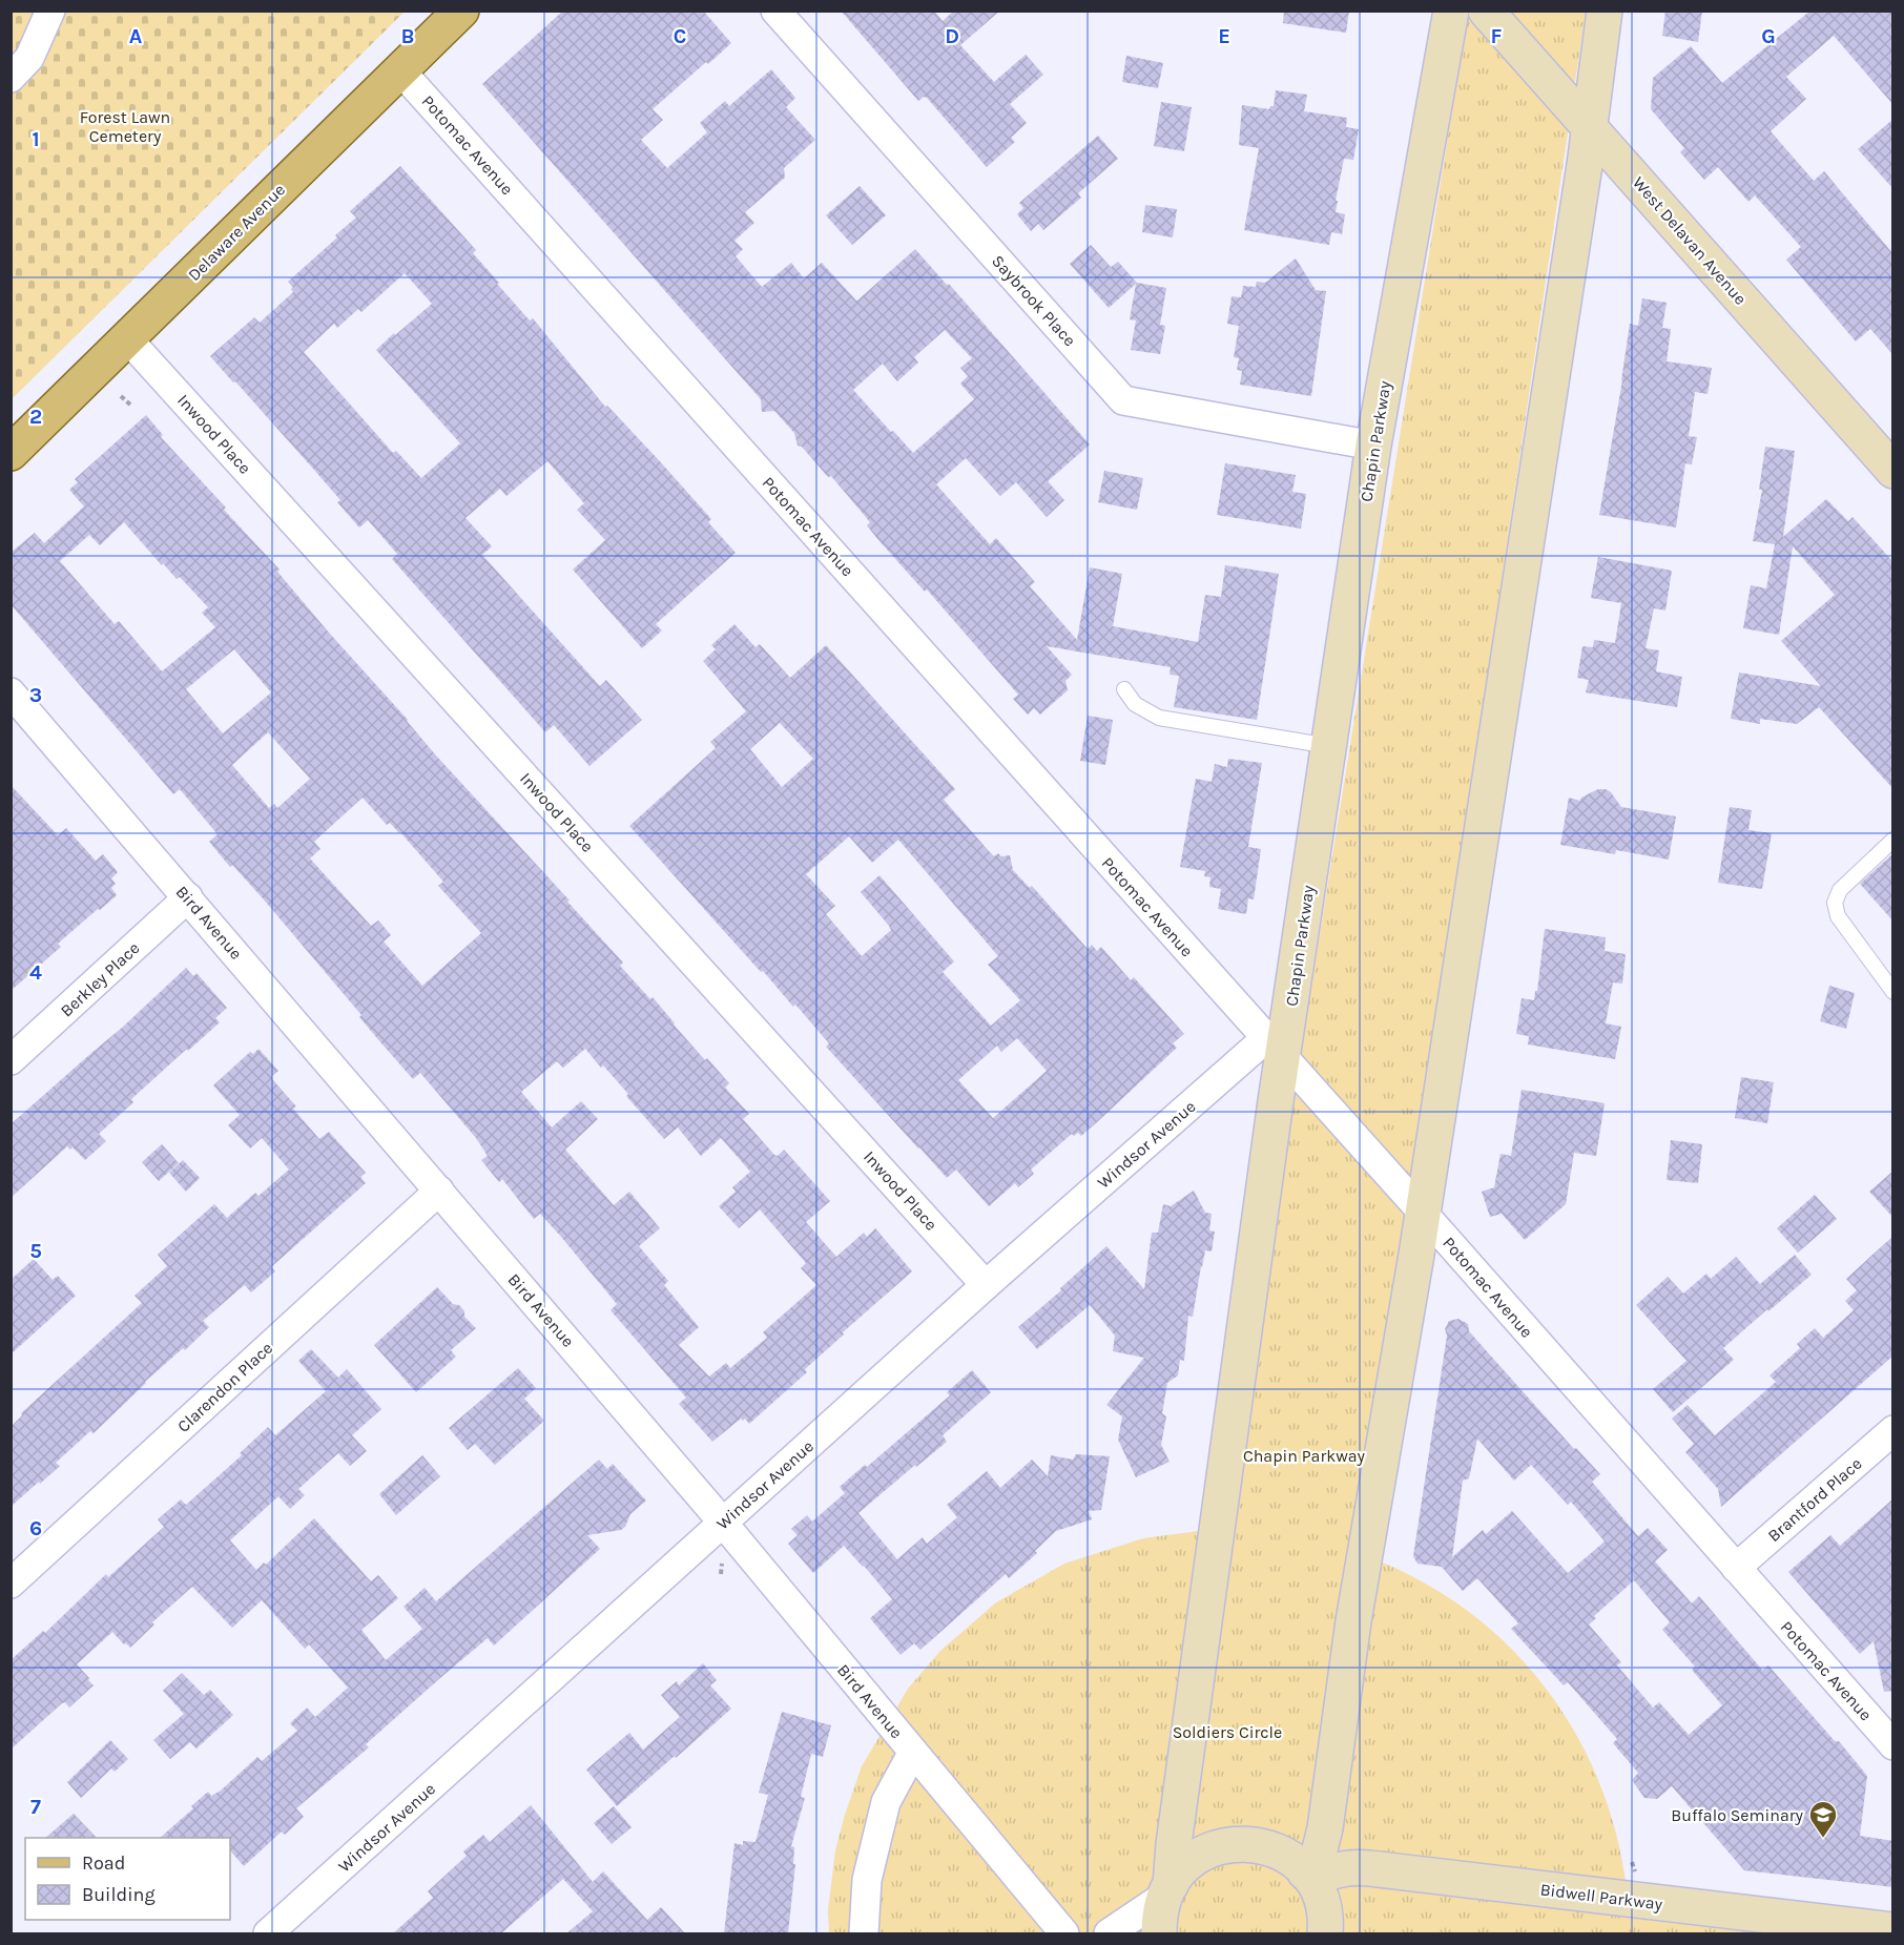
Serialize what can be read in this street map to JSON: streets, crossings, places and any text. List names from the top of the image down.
{
  "streets": {
    "main road": ["Delaware Avenue"],
    "street": [
      "Potomac Avenue",
      "West Delavan Avenue",
      "Saybrook Place",
      "Inwood Place",
      "Chapin Parkway",
      "Bird Avenue",
      "Berkley Place",
      "Windsor Avenue",
      "Clarendon Place",
      "Brantford Place",
      "Bidwell Parkway"
    ]
  },
  "crossings": [
    ["Potomac Avenue", "Delaware Avenue"],
    ["Potomac Avenue", "Chapin Parkway"],
    ["Potomac Avenue", "Windsor Avenue"],
    ["Potomac Avenue", "Brantford Place"],
    ["Delaware Avenue", "Inwood Place"],
    ["Saybrook Place", "Chapin Parkway"],
    ["Inwood Place", "Windsor Avenue"],
    ["Chapin Parkway", "Windsor Avenue"],
    ["Bird Avenue", "Berkley Place"],
    ["Bird Avenue", "Windsor Avenue"],
    ["Bird Avenue", "Clarendon Place"]
  ],
  "parks": ["Forest Lawn Cemetery", "Chapin Parkway", "Soldiers Circle"],
  "places": {
    "school or university": ["Buffalo Seminary"]
  },
  "legend": ["Road", "Building"],
  "grid": {
    "columns": [
      "A",
      "B",
      "C",
      "D",
      "E",
      "F",
      "G"
    ],
    "rows": [
      "1",
      "2",
      "3",
      "4",
      "5",
      "6",
      "7"
    ]
  }
}
